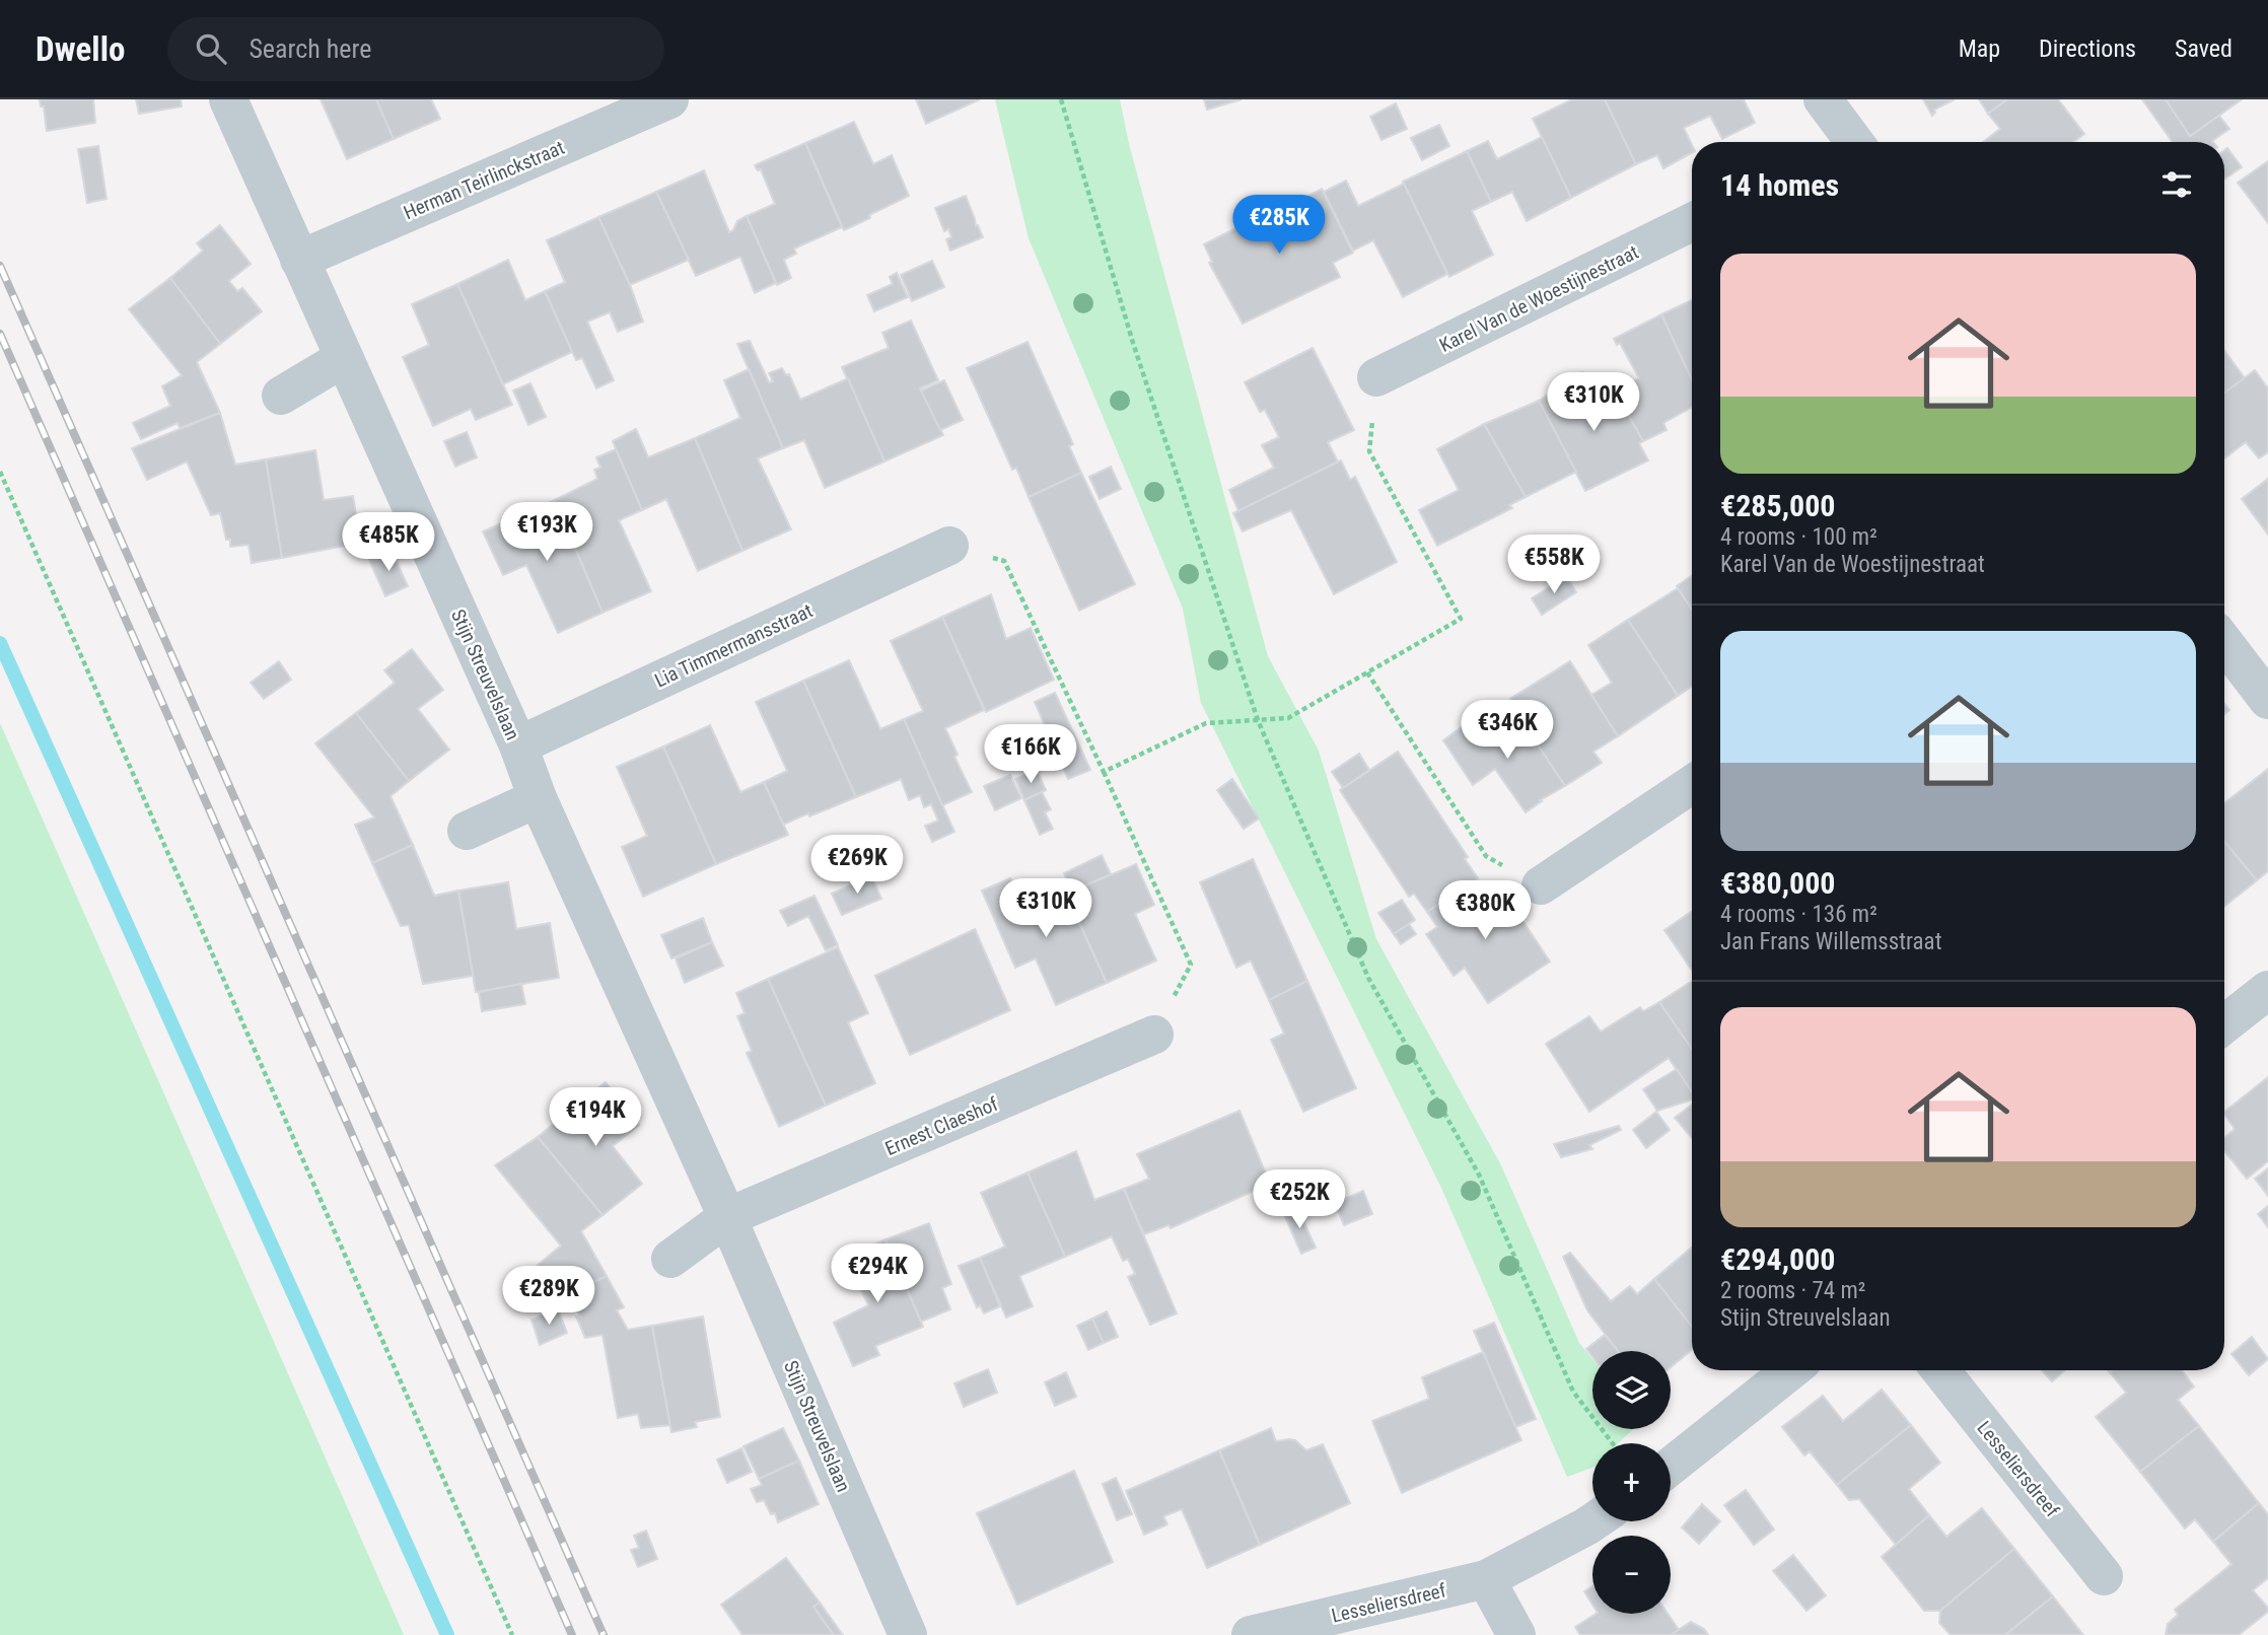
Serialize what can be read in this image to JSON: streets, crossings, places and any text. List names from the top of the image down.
{
  "streets": {
    "street": [
      "Herman Teirlinckstraat",
      "Karel Van de Woestijnestraat",
      "Lia Timmermansstraat",
      "Stijn Streuvelslaan",
      "Ernest Claeshof",
      "Lesseliersdreef"
    ]
  },
  "crossings": [
    ["Herman Teirlinckstraat", "Stijn Streuvelslaan"],
    ["Lia Timmermansstraat", "Stijn Streuvelslaan"],
    ["Stijn Streuvelslaan", "Ernest Claeshof"]
  ],
  "page": {
    "header": "Dwello",
    "search": "Search here",
    "nav": ["Map", "Directions", "Saved"],
    "heading": "14 homes",
    "price": [
      "€285K",
      "€310K",
      "€193K",
      "€485K",
      "€558K",
      "€346K",
      "€166K",
      "€269K",
      "€310K",
      "€380K",
      "€194K",
      "€252K",
      "€294K",
      "€289K"
    ],
    "list": [
      {
        "name": "€285,000",
        "note": "4 rooms · 100 m² · Karel Van de Woestijnestraat"
      },
      {
        "name": "€380,000",
        "note": "4 rooms · 136 m² · Jan Frans Willemsstraat"
      },
      {
        "name": "€294,000",
        "note": "2 rooms · 74 m² · Stijn Streuvelslaan"
      }
    ],
    "map_buttons": ["+", "−"]
  }
}
